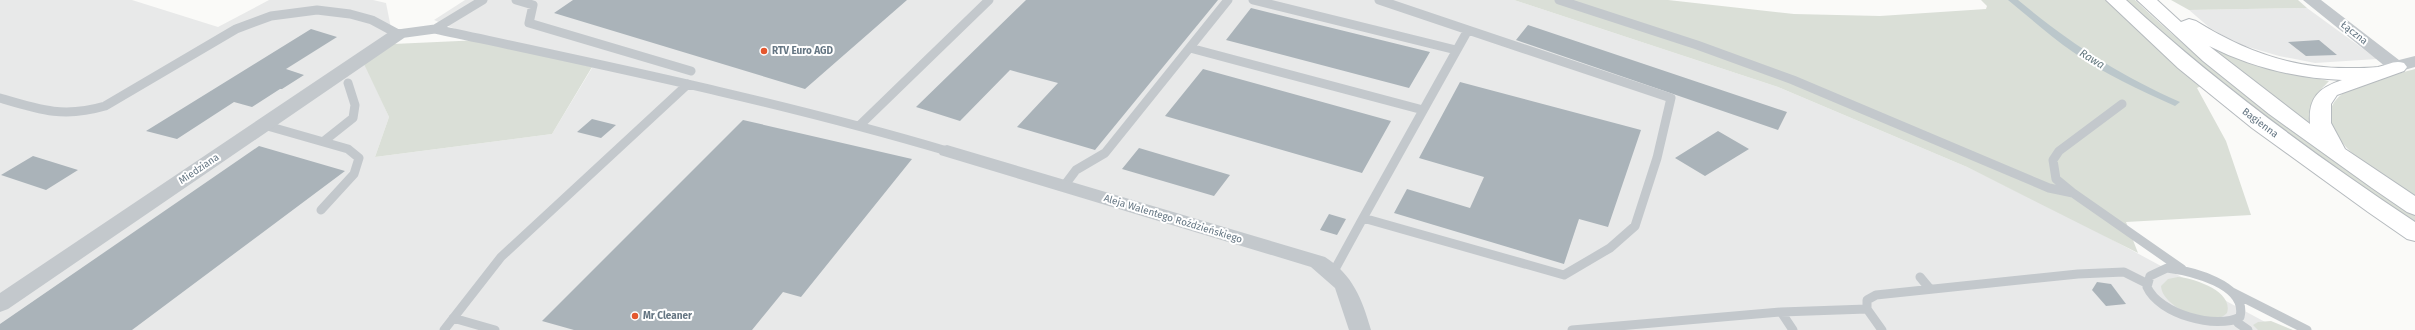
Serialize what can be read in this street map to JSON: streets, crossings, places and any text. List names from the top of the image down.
{
  "streets": {
    "main road": ["Bagienna"],
    "street": ["Łączna", "Miedziana", "Aleja Walentego Roździeńskiego"]
  },
  "water": ["Rawa"],
  "places": ["RTV Euro AGD", "Mr Cleaner"]
}
